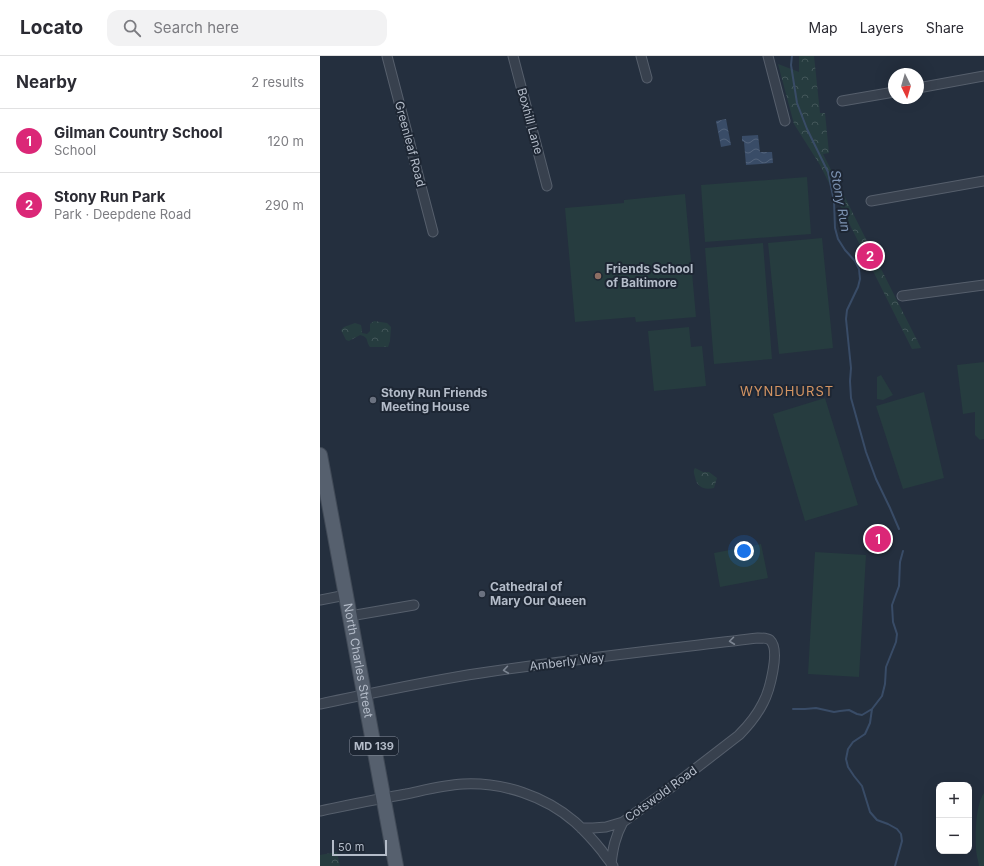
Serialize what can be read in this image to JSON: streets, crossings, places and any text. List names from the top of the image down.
{
  "streets": {
    "main road": ["North Charles Street", "MD 139"],
    "street": [
      "Boxhill Lane",
      "Greenleaf Road",
      "Amberly Way",
      "Cotswold Road"
    ]
  },
  "crossings": [
    ["North Charles Street", "Amberly Way"],
    ["Amberly Way", "Cotswold Road"]
  ],
  "one_way": ["Amberly Way"],
  "districts": ["WYNDHURST"],
  "water": ["Stony Run"],
  "places": ["Friends School of Baltimore", "Stony Run Friends Meeting House", "Cathedral of Mary Our Queen"],
  "scale_bar": "50 m",
  "north": "bottom",
  "page": {
    "header": "Locato",
    "search": "Search here",
    "nav": ["Map", "Layers", "Share"],
    "heading": ["Nearby", "2 results"],
    "list": [
      {
        "mark": "1",
        "name": "Gilman Country School",
        "note": "School",
        "value": "120 m"
      },
      {
        "mark": "2",
        "name": "Stony Run Park",
        "note": "Park · Deepdene Road",
        "value": "290 m"
      }
    ],
    "pins": ["2", "1"],
    "map_buttons": ["+", "−"],
    "scale": "50 m"
  }
}
